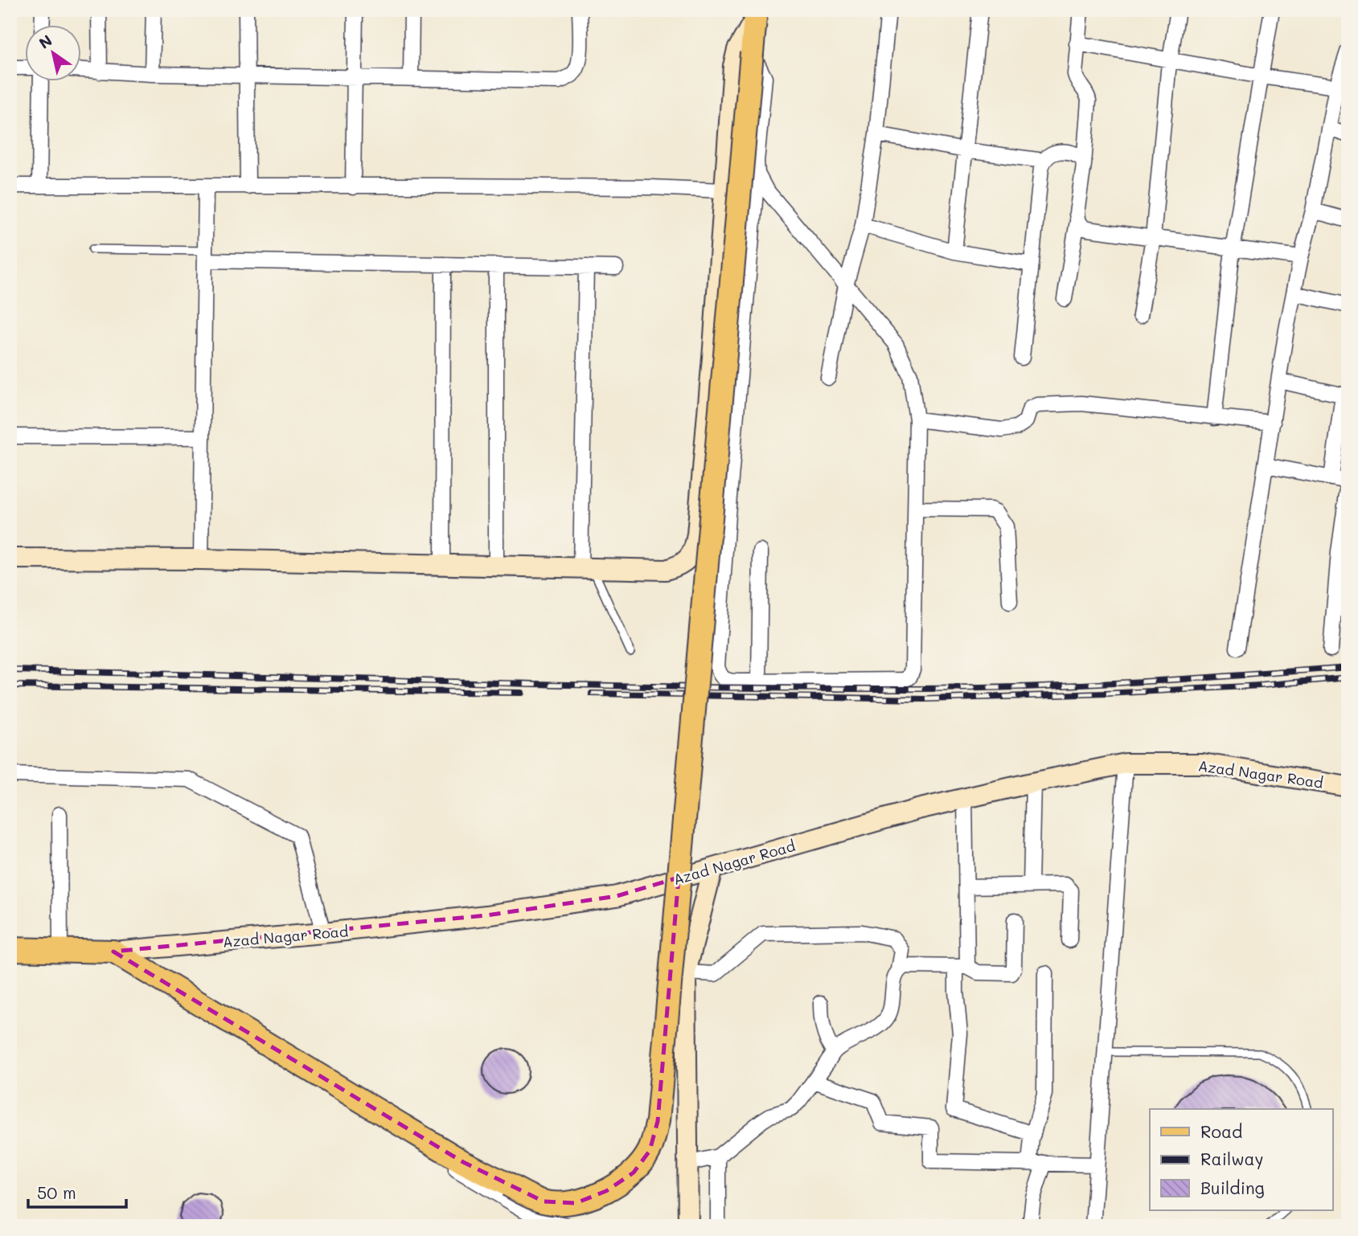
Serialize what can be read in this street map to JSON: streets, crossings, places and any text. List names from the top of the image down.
{
  "streets": {
    "street": ["Azad Nagar Road"]
  },
  "legend": ["Road", "Railway", "Building"],
  "scale_bar": "50 m",
  "north": "top left"
}
